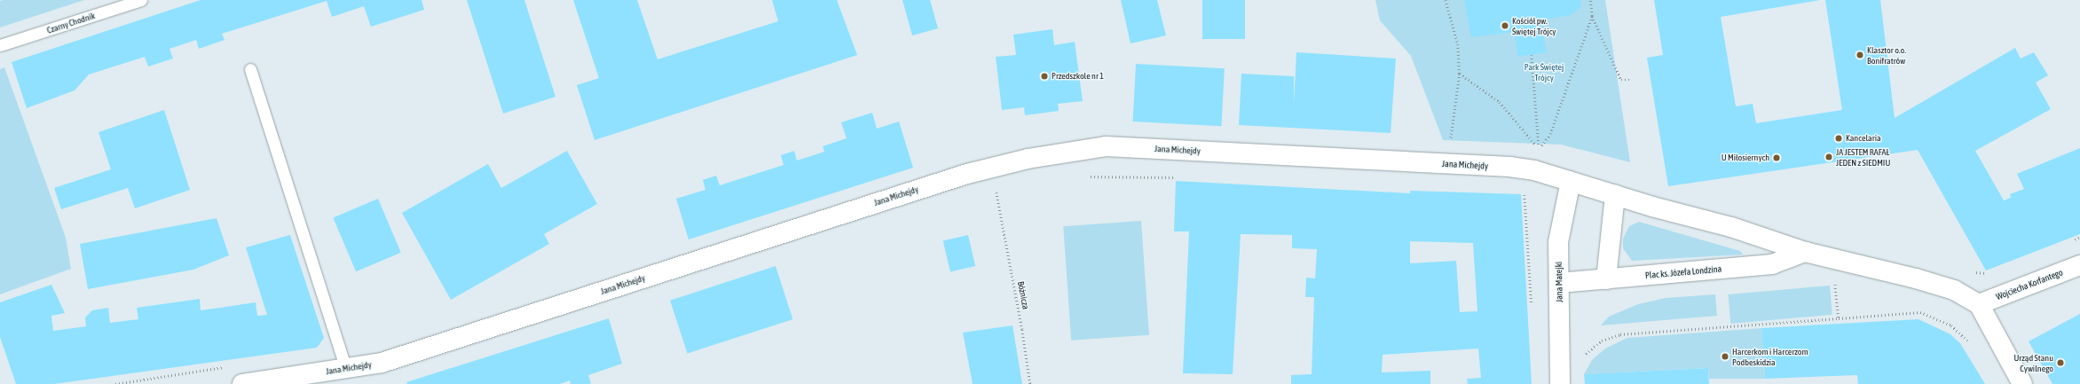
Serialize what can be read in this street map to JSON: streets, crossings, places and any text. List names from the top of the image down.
{
  "streets": {
    "street": [
      "Jana Michejdy",
      "Plac ks. Józefa Londzina",
      "Jana Matejki",
      "Wojciecha Korfantego"
    ],
    "lane": ["Czarny Chodnik"],
    "path": ["Bóżnicza"]
  },
  "crossings": [
    ["Jana Michejdy", "Jana Matejki"],
    ["Plac ks. Józefa Londzina", "Jana Matejki"]
  ],
  "parks": ["Park Świętej Trójcy"],
  "places": [
    "Kościół pw. Świętej Trójcy",
    "Klasztor o.o. Bonifratrów",
    "Przedszkole nr 1",
    "Kancelaria",
    "JA JESTEM RAFAŁ JEDEN z SIEDMIU",
    "U Miłosiernych",
    "Harcerkom i Harcerzom Podbeskidzia",
    "Urząd Stanu Cywilnego"
  ]
}
